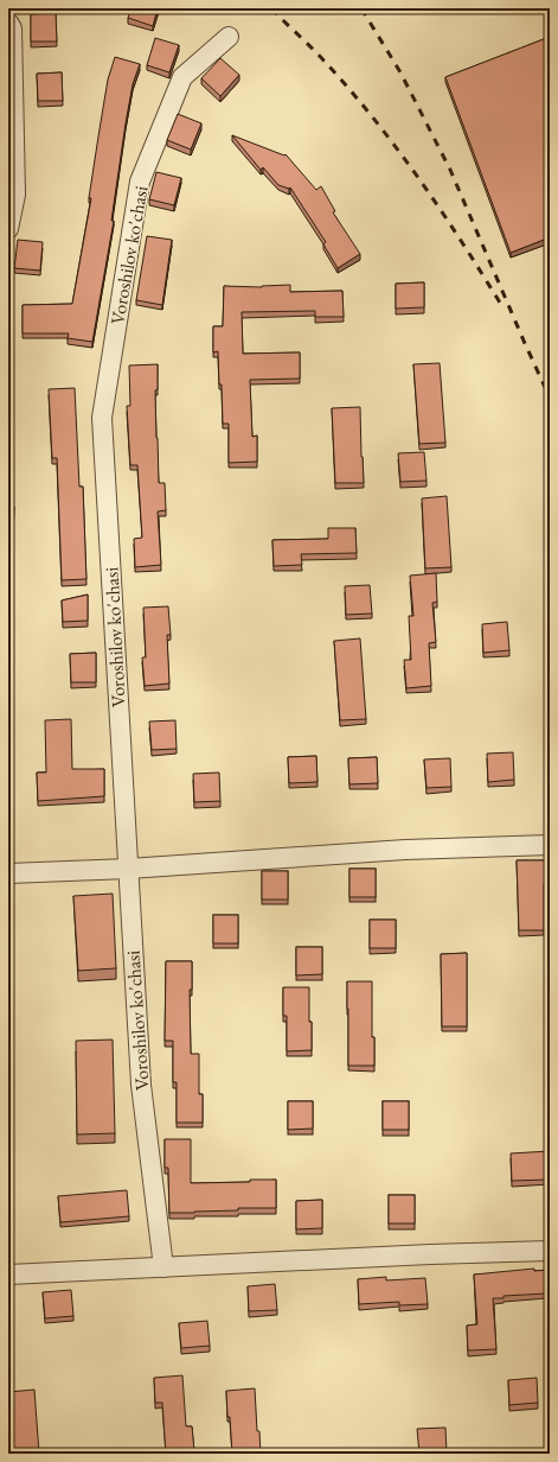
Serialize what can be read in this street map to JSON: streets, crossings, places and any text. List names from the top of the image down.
{
  "streets": {
    "street": ["Voroshilov ko'chasi"]
  }
}
